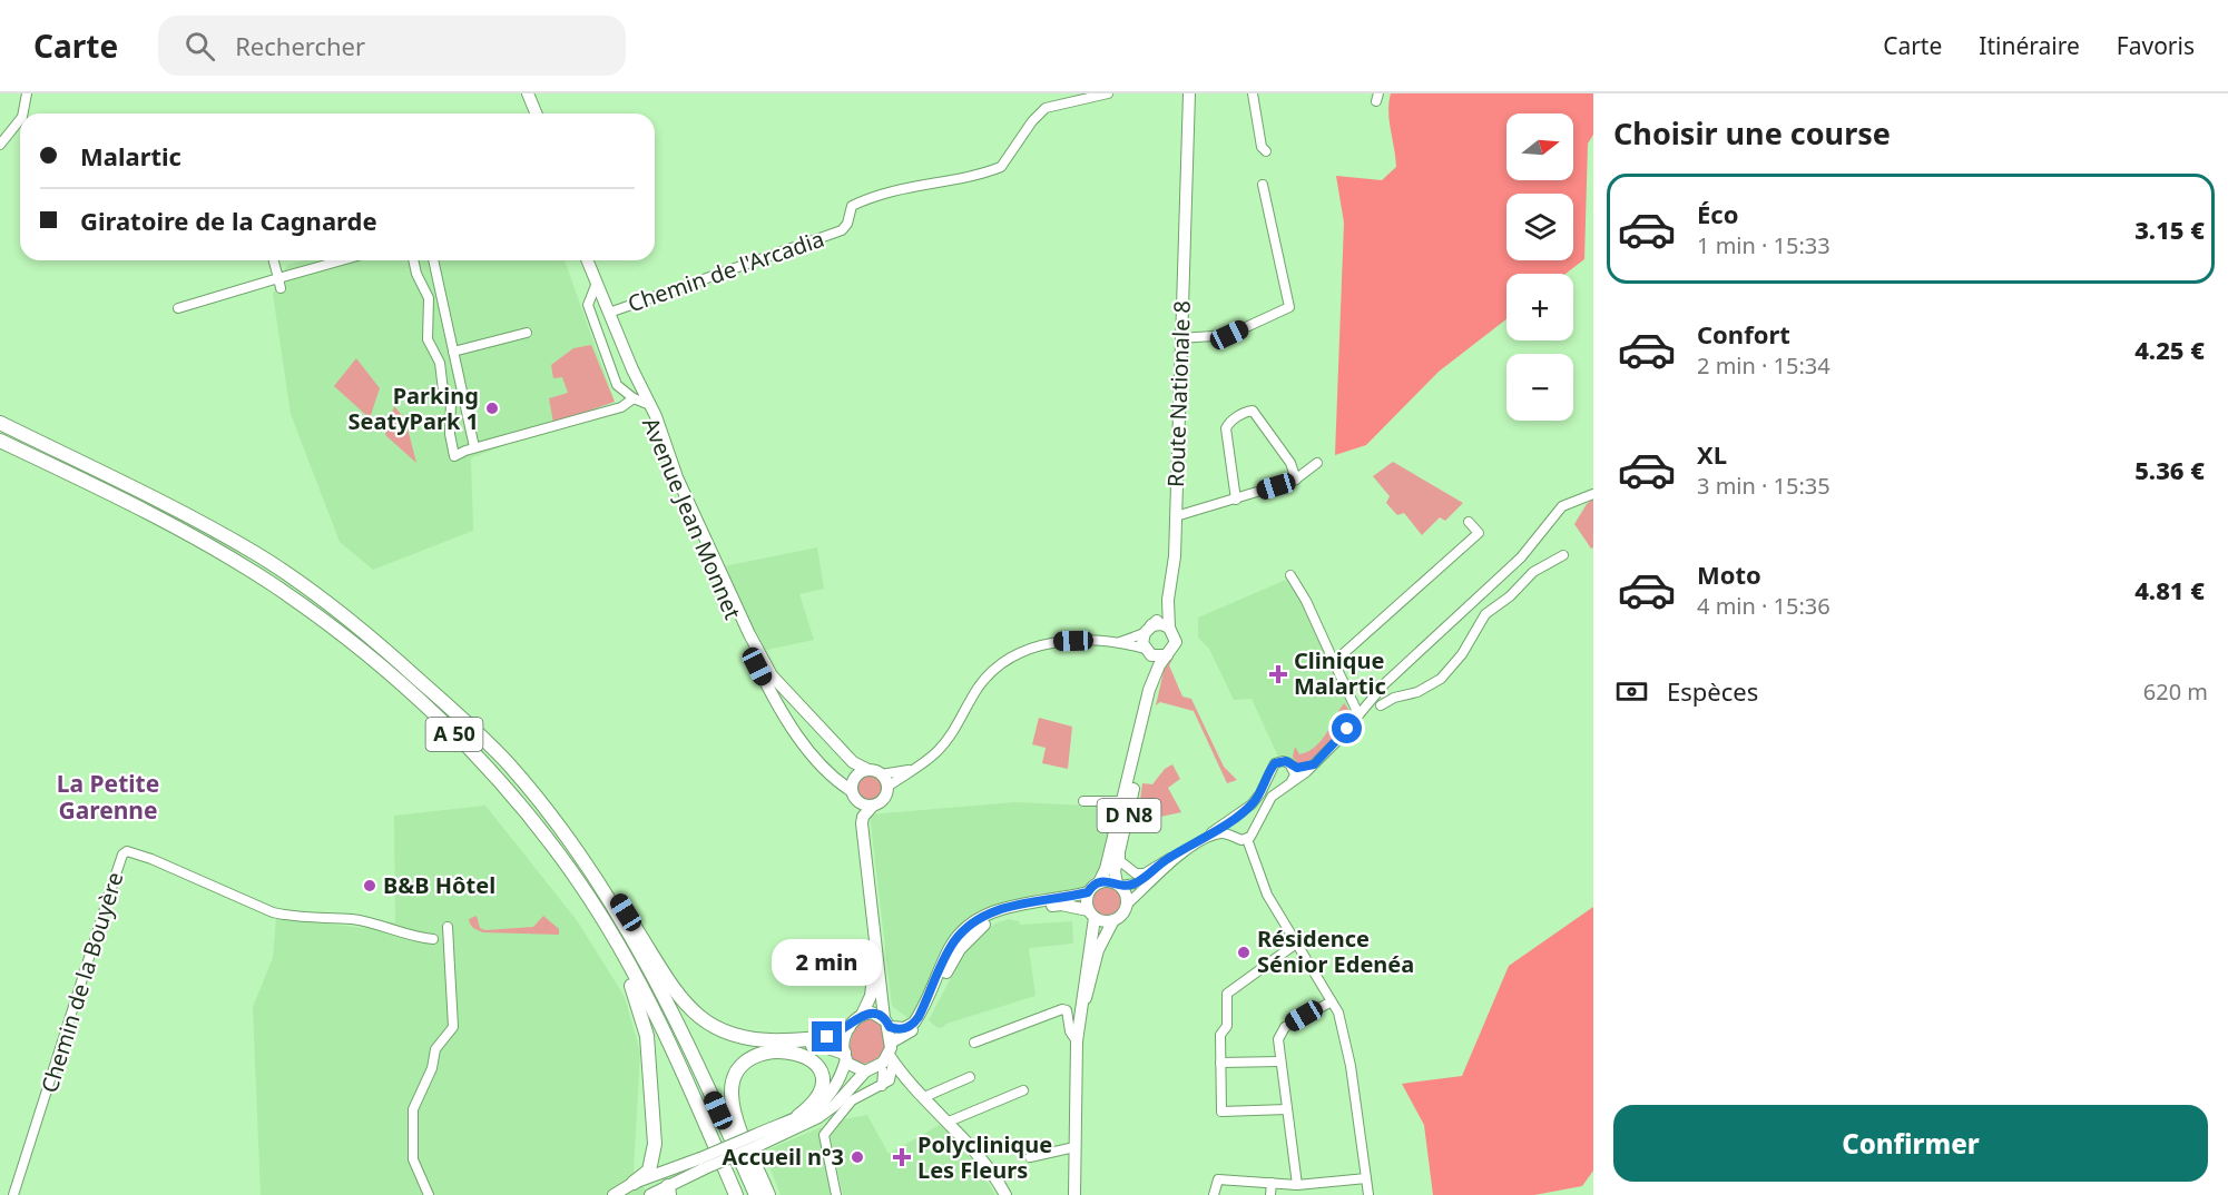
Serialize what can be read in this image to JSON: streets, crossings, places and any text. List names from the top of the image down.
{
  "streets": {
    "highway": ["A 50"],
    "main road": ["Route Nationale 8", "Avenue Jean Monnet", "D N8"],
    "street": ["Chemin de l'Arcadia", "Chemin de la Bouyère"]
  },
  "crossings": [
    ["Chemin de l'Arcadia", "Avenue Jean Monnet"],
    ["Route Nationale 8", "D N8"]
  ],
  "districts": ["La Petite Garenne"],
  "places": {
    "other": [
      "Parking SeatyPark 1",
      "B&B Hôtel",
      "Résidence Sénior Edenéa",
      "Accueil n°3"
    ],
    "health": ["Clinique Malartic", "Polyclinique Les Fleurs"]
  },
  "north": "right",
  "page": {
    "header": "Carte",
    "search": "Rechercher",
    "nav": ["Carte", "Itinéraire", "Favoris"],
    "heading": "Choisir une course",
    "map_buttons": ["+", "−"],
    "banner": ["Malartic", "Giratoire de la Cagnarde"],
    "list": [
      {
        "name": "Éco",
        "note": "1 min · 15:33",
        "value": "3.15 €"
      },
      {
        "name": "Confort",
        "note": "2 min · 15:34",
        "value": "4.25 €"
      },
      {
        "name": "XL",
        "note": "3 min · 15:35",
        "value": "5.36 €"
      },
      {
        "name": "Moto",
        "note": "4 min · 15:36",
        "value": "4.81 €"
      }
    ],
    "pay": ["Espèces", "620 m"],
    "bubble": "2 min",
    "buttons": "Confirmer"
  }
}
